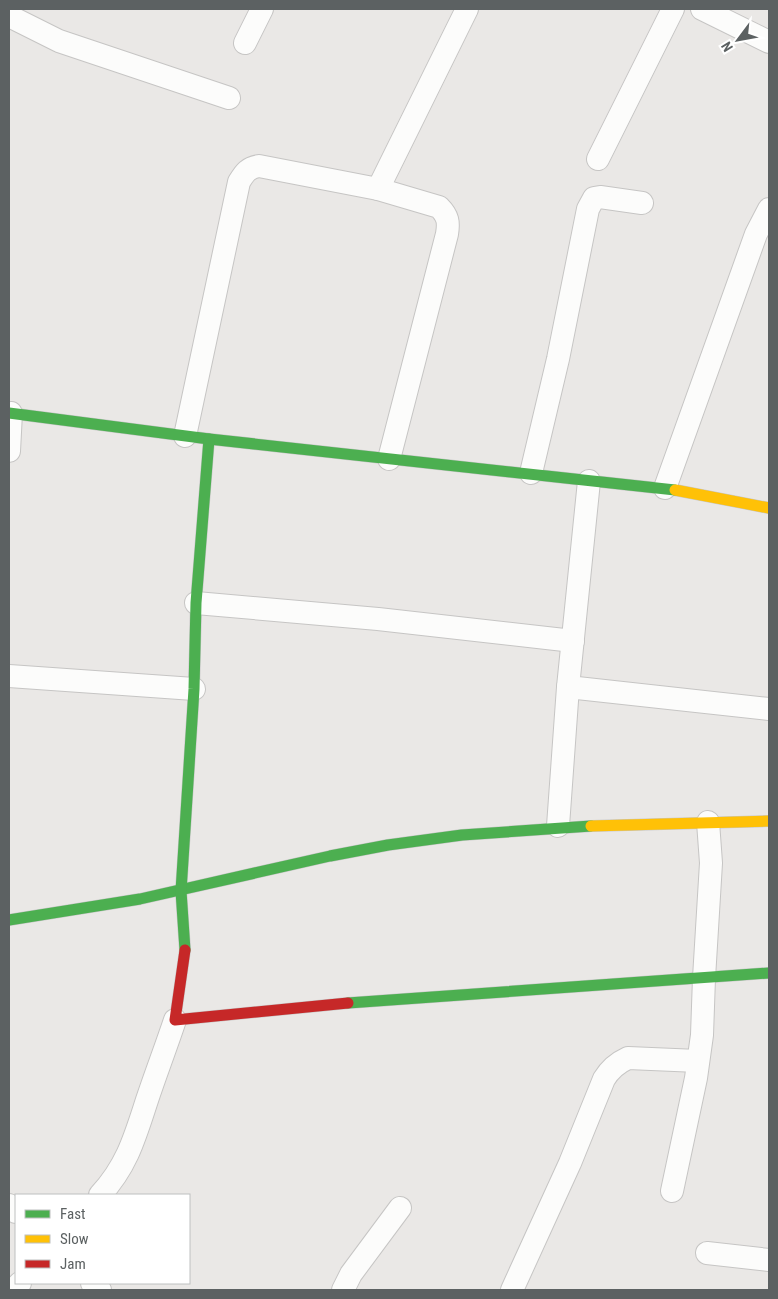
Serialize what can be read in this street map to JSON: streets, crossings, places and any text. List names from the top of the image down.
{
  "legend": ["Fast", "Slow", "Jam"],
  "north": "bottom left"
}
